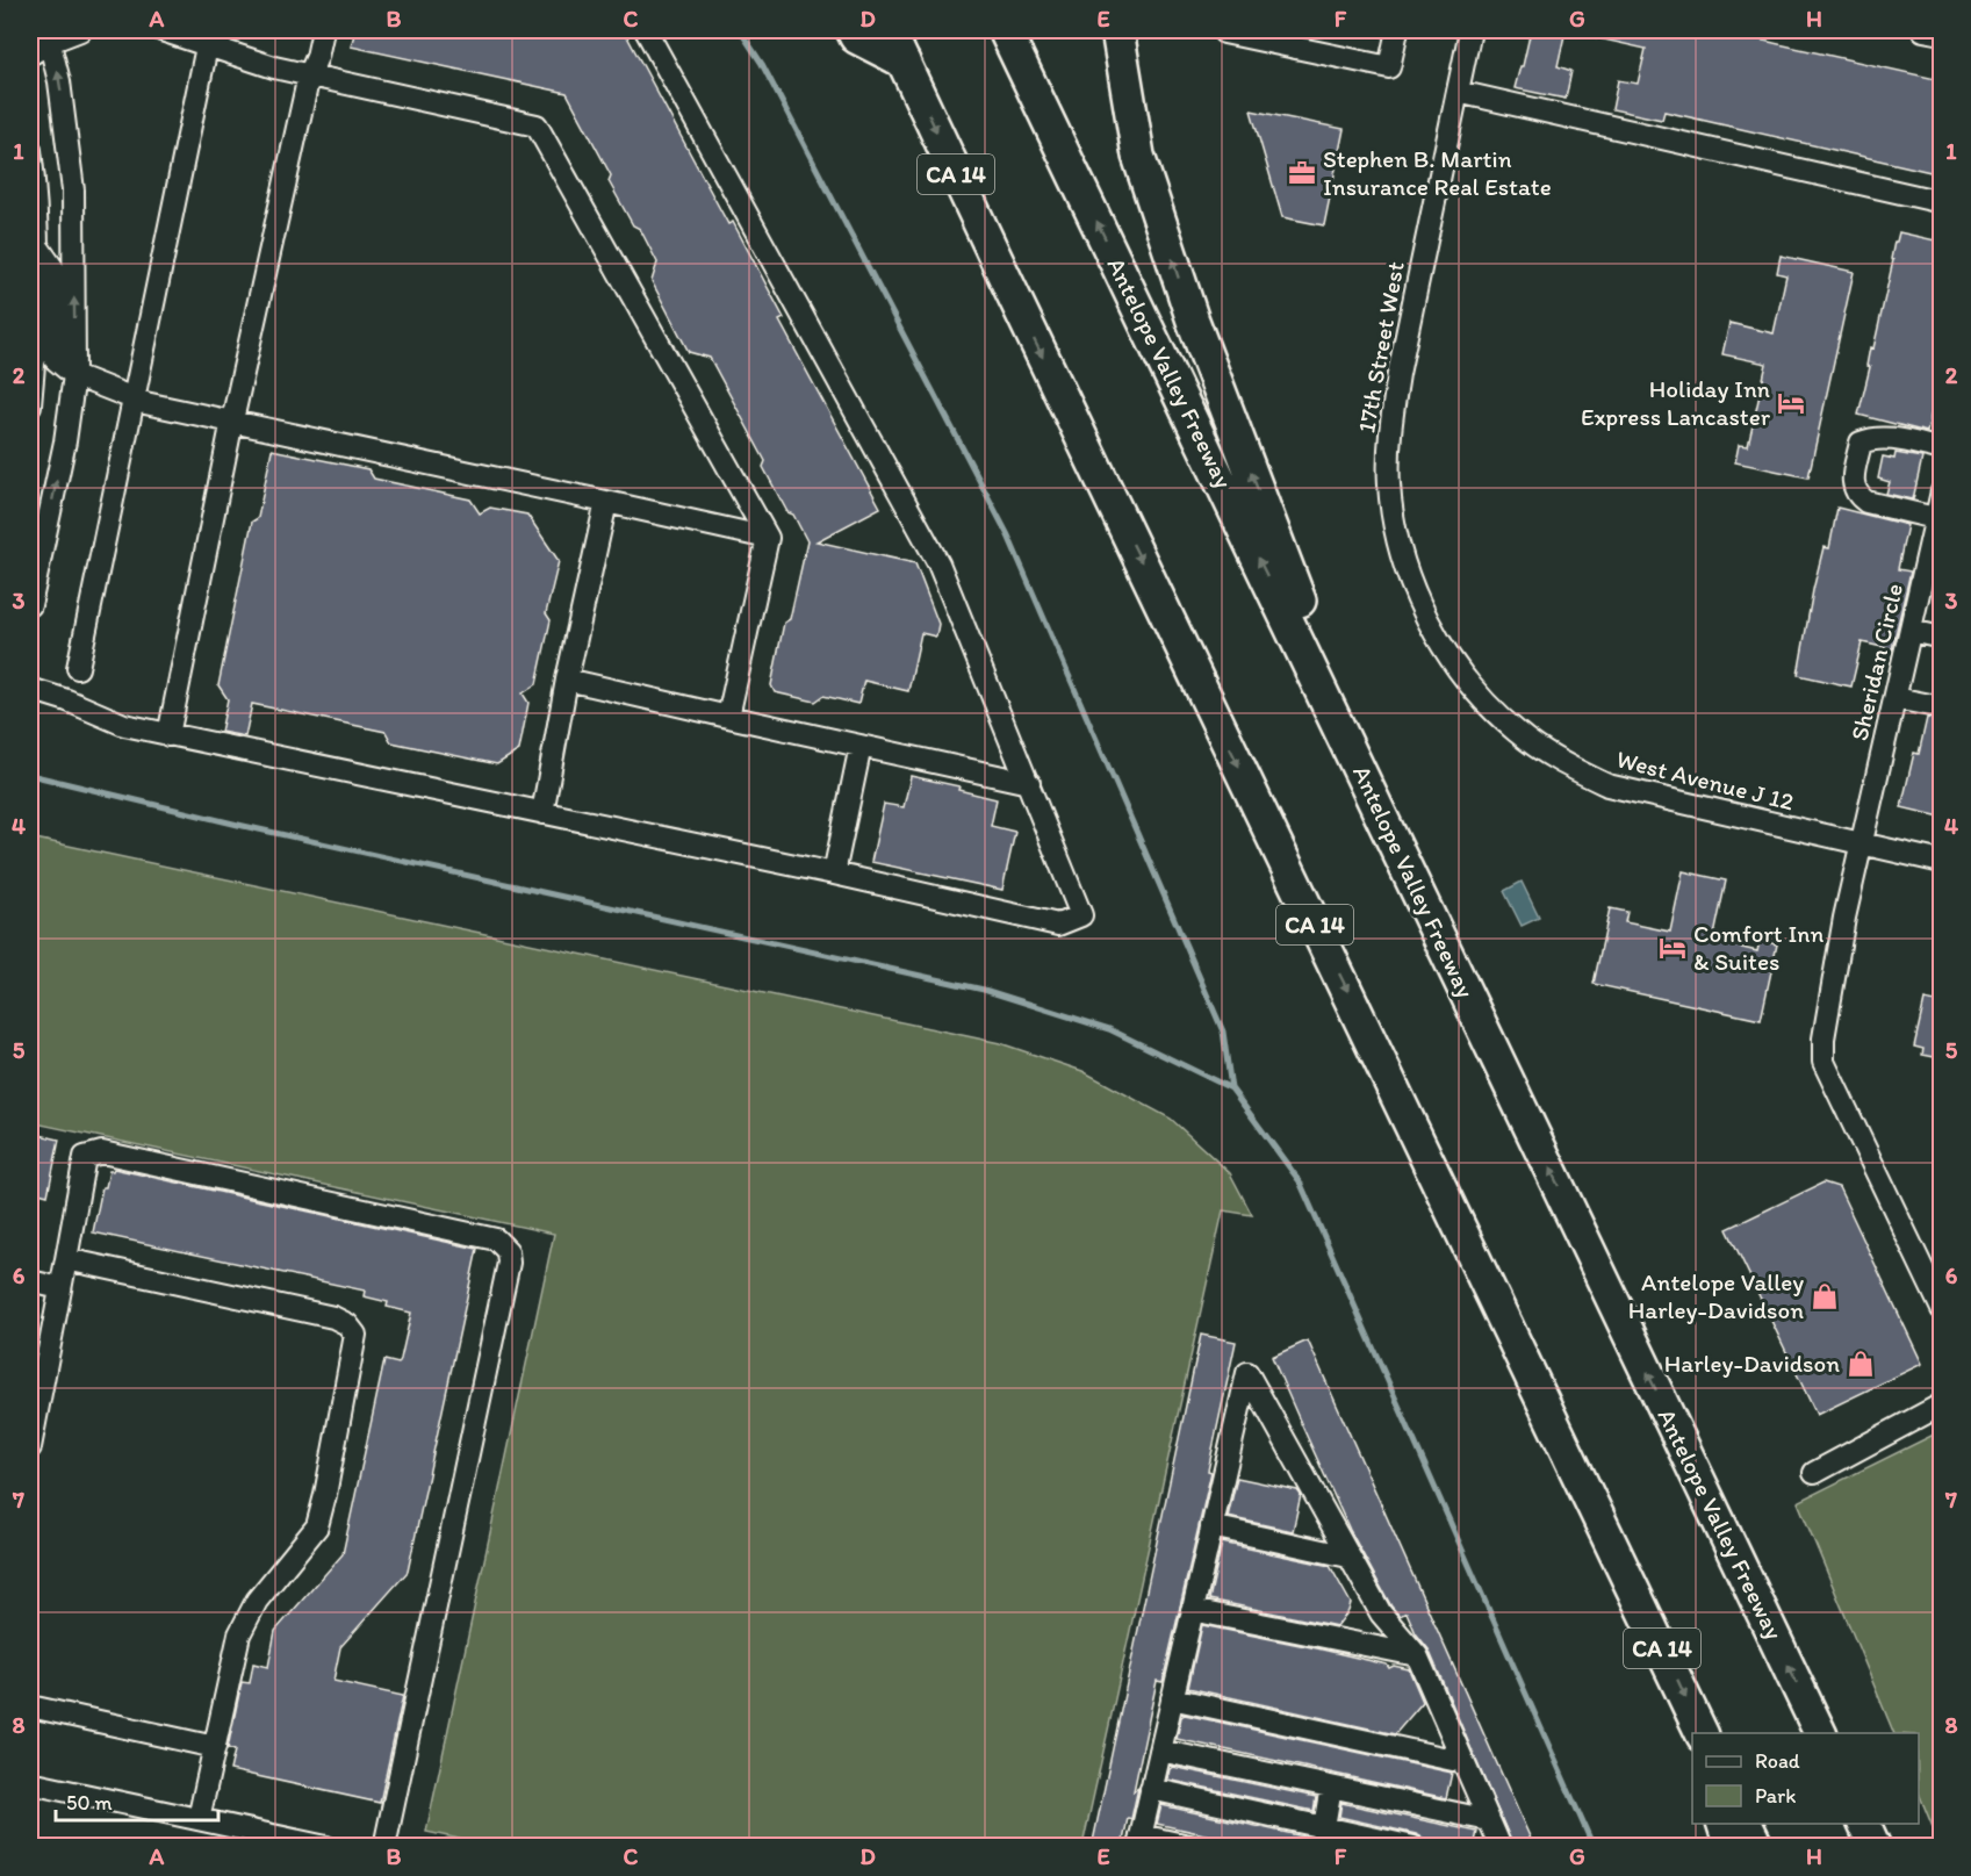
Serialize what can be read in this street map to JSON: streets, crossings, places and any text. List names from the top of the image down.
{
  "streets": {
    "highway": ["CA 14", "Antelope Valley Freeway"],
    "street": ["17th Street West", "Sheridan Circle", "West Avenue J 12"]
  },
  "crossings": [
    ["17th Street West", "West Avenue J 12"],
    ["Sheridan Circle", "West Avenue J 12"]
  ],
  "places": {
    "office": ["Stephen B. Martin Insurance Real Estate"],
    "hotel": ["Holiday Inn Express Lancaster", "Comfort Inn & Suites"],
    "shop": ["Antelope Valley Harley-Davidson", "Harley-Davidson"]
  },
  "legend": ["Road", "Park"],
  "scale_bar": "50 m",
  "grid": {
    "columns": [
      "A",
      "B",
      "C",
      "D",
      "E",
      "F",
      "G",
      "H"
    ],
    "rows": [
      "1",
      "2",
      "3",
      "4",
      "5",
      "6",
      "7",
      "8"
    ]
  }
}
